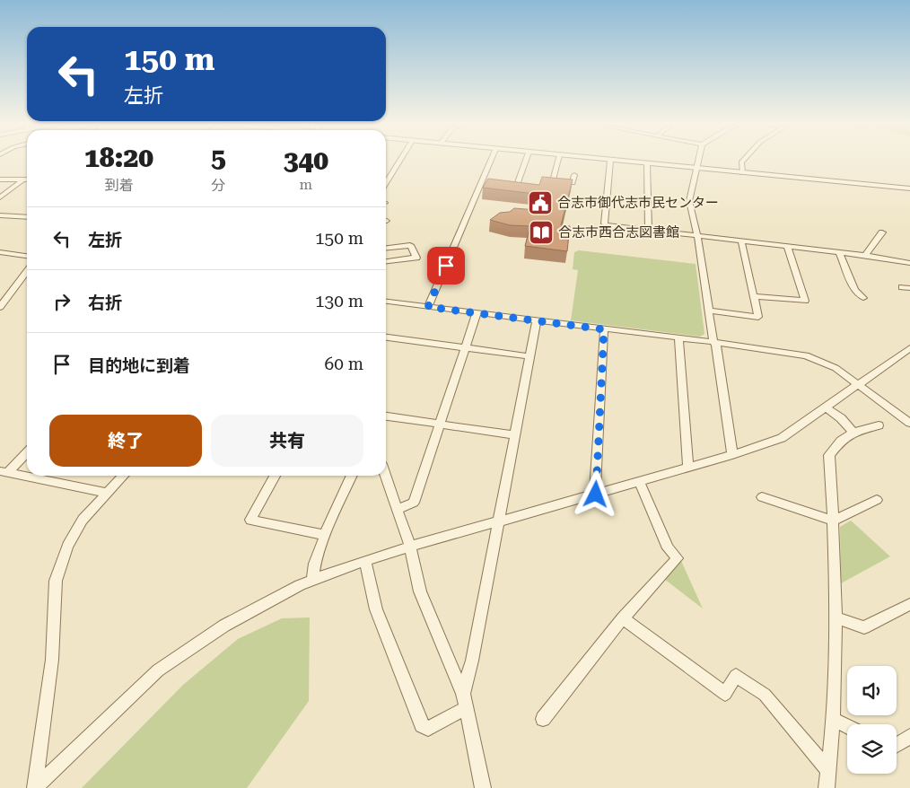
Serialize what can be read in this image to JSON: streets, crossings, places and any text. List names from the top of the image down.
{
  "places": {
    "public building": ["合志市御代志市民センター"],
    "library": ["合志市西合志図書館"]
  },
  "page": {
    "turn": ["150 m", "左折"],
    "eta": [
      "18:20",
      "到着",
      "5",
      "分",
      "340",
      "m"
    ],
    "list": [
      {
        "name": "左折",
        "value": "150 m"
      },
      {
        "name": "右折",
        "value": "130 m"
      },
      {
        "name": "目的地に到着",
        "value": "60 m"
      }
    ],
    "buttons": ["終了", "共有"]
  }
}
